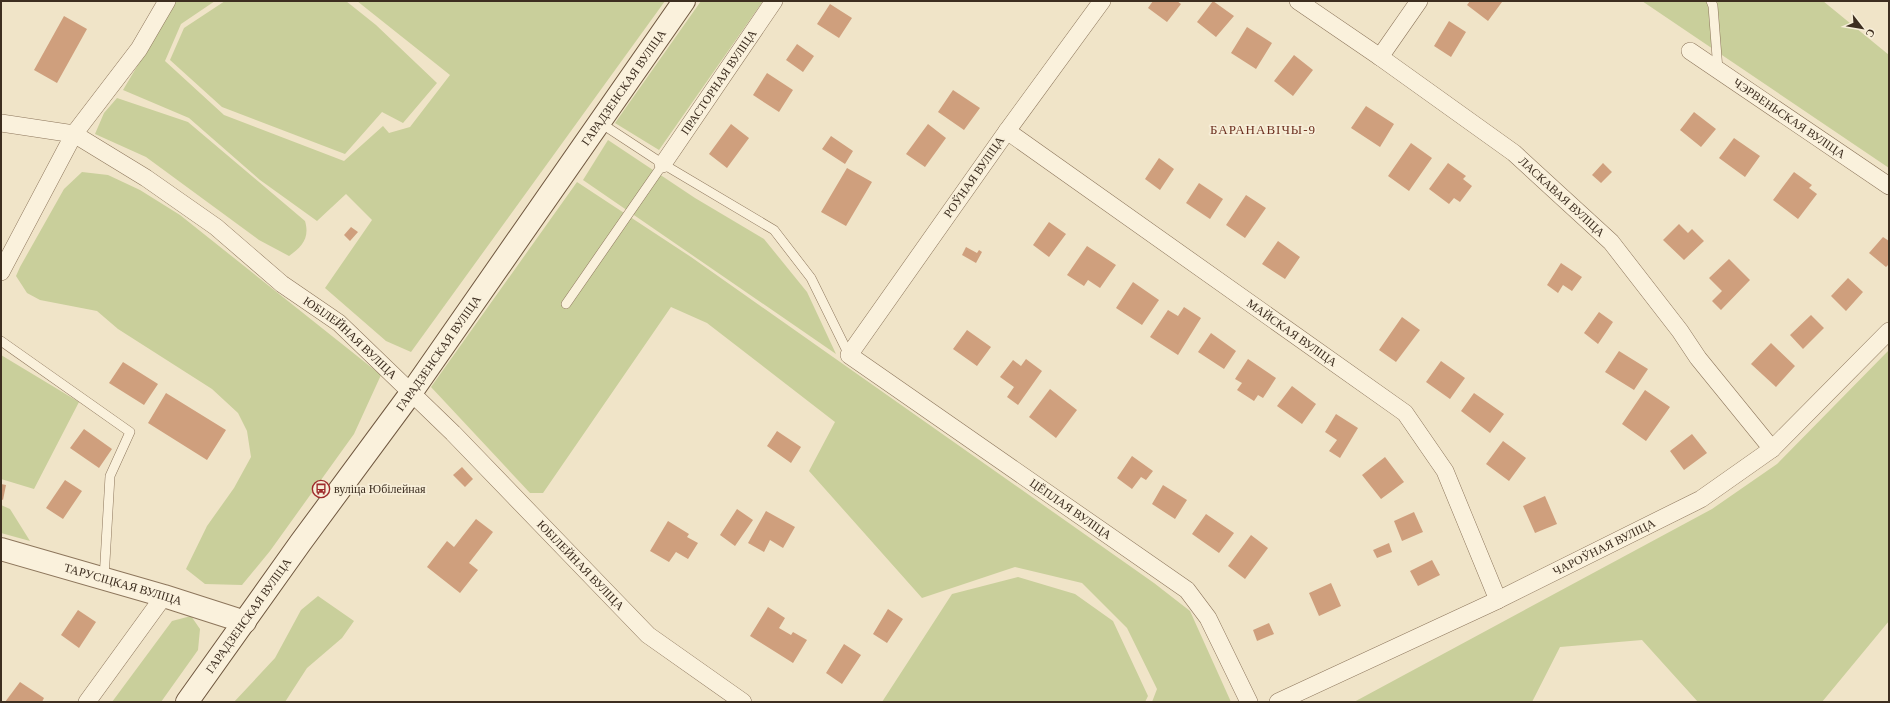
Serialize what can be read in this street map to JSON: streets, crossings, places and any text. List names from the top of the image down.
{
  "streets": {
    "main road": ["ГАРАДЗЕНСКАЯ ВУЛІЦА", "ТАРУСІЦКАЯ ВУЛІЦА"],
    "street": [
      "ПРАСТОРНАЯ ВУЛІЦА",
      "ЧЭРВЕНЬСКАЯ ВУЛІЦА",
      "РОЎНАЯ ВУЛІЦА",
      "ЛАСКАВАЯ ВУЛІЦА",
      "МАЙСКАЯ ВУЛІЦА",
      "ЮБІЛЕЙНАЯ ВУЛІЦА",
      "ЦЁПЛАЯ ВУЛІЦА",
      "ЧАРОЎНАЯ ВУЛІЦА"
    ]
  },
  "crossings": [
    ["ГАРАДЗЕНСКАЯ ВУЛІЦА", "ЮБІЛЕЙНАЯ ВУЛІЦА"],
    ["ГАРАДЗЕНСКАЯ ВУЛІЦА", "ТАРУСІЦКАЯ ВУЛІЦА"],
    ["РОЎНАЯ ВУЛІЦА", "МАЙСКАЯ ВУЛІЦА"],
    ["РОЎНАЯ ВУЛІЦА", "ЦЁПЛАЯ ВУЛІЦА"],
    ["ЛАСКАВАЯ ВУЛІЦА", "ЧАРОЎНАЯ ВУЛІЦА"],
    ["МАЙСКАЯ ВУЛІЦА", "ЧАРОЎНАЯ ВУЛІЦА"]
  ],
  "districts": ["БАРАНАВІЧЫ-9"],
  "places": {
    "bus stop": ["вуліца Юбілейная"]
  },
  "north": "bottom right"
}
